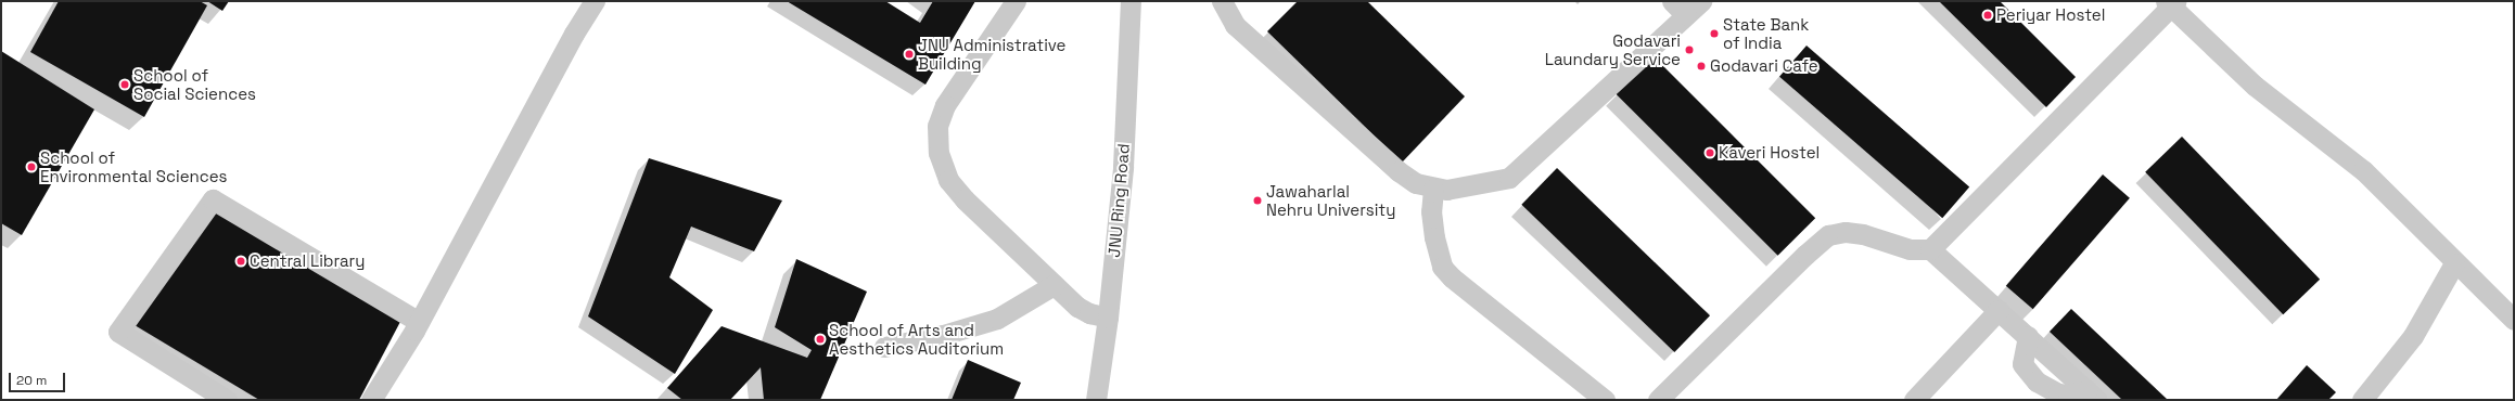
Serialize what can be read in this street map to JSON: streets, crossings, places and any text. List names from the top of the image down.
{
  "streets": {
    "lane": ["JNU Ring Road"]
  },
  "places": [
    "Periyar Hostel",
    "State Bank of India",
    "Godavari Laundary Service",
    "JNU Administrative Building",
    "Godavari Cafe",
    "School of Social Sciences",
    "Kaveri Hostel",
    "School of Environmental Sciences",
    "Jawaharlal Nehru University",
    "Central Library",
    "School of Arts and Aesthetics Auditorium"
  ],
  "scale_bar": "20 m"
}
